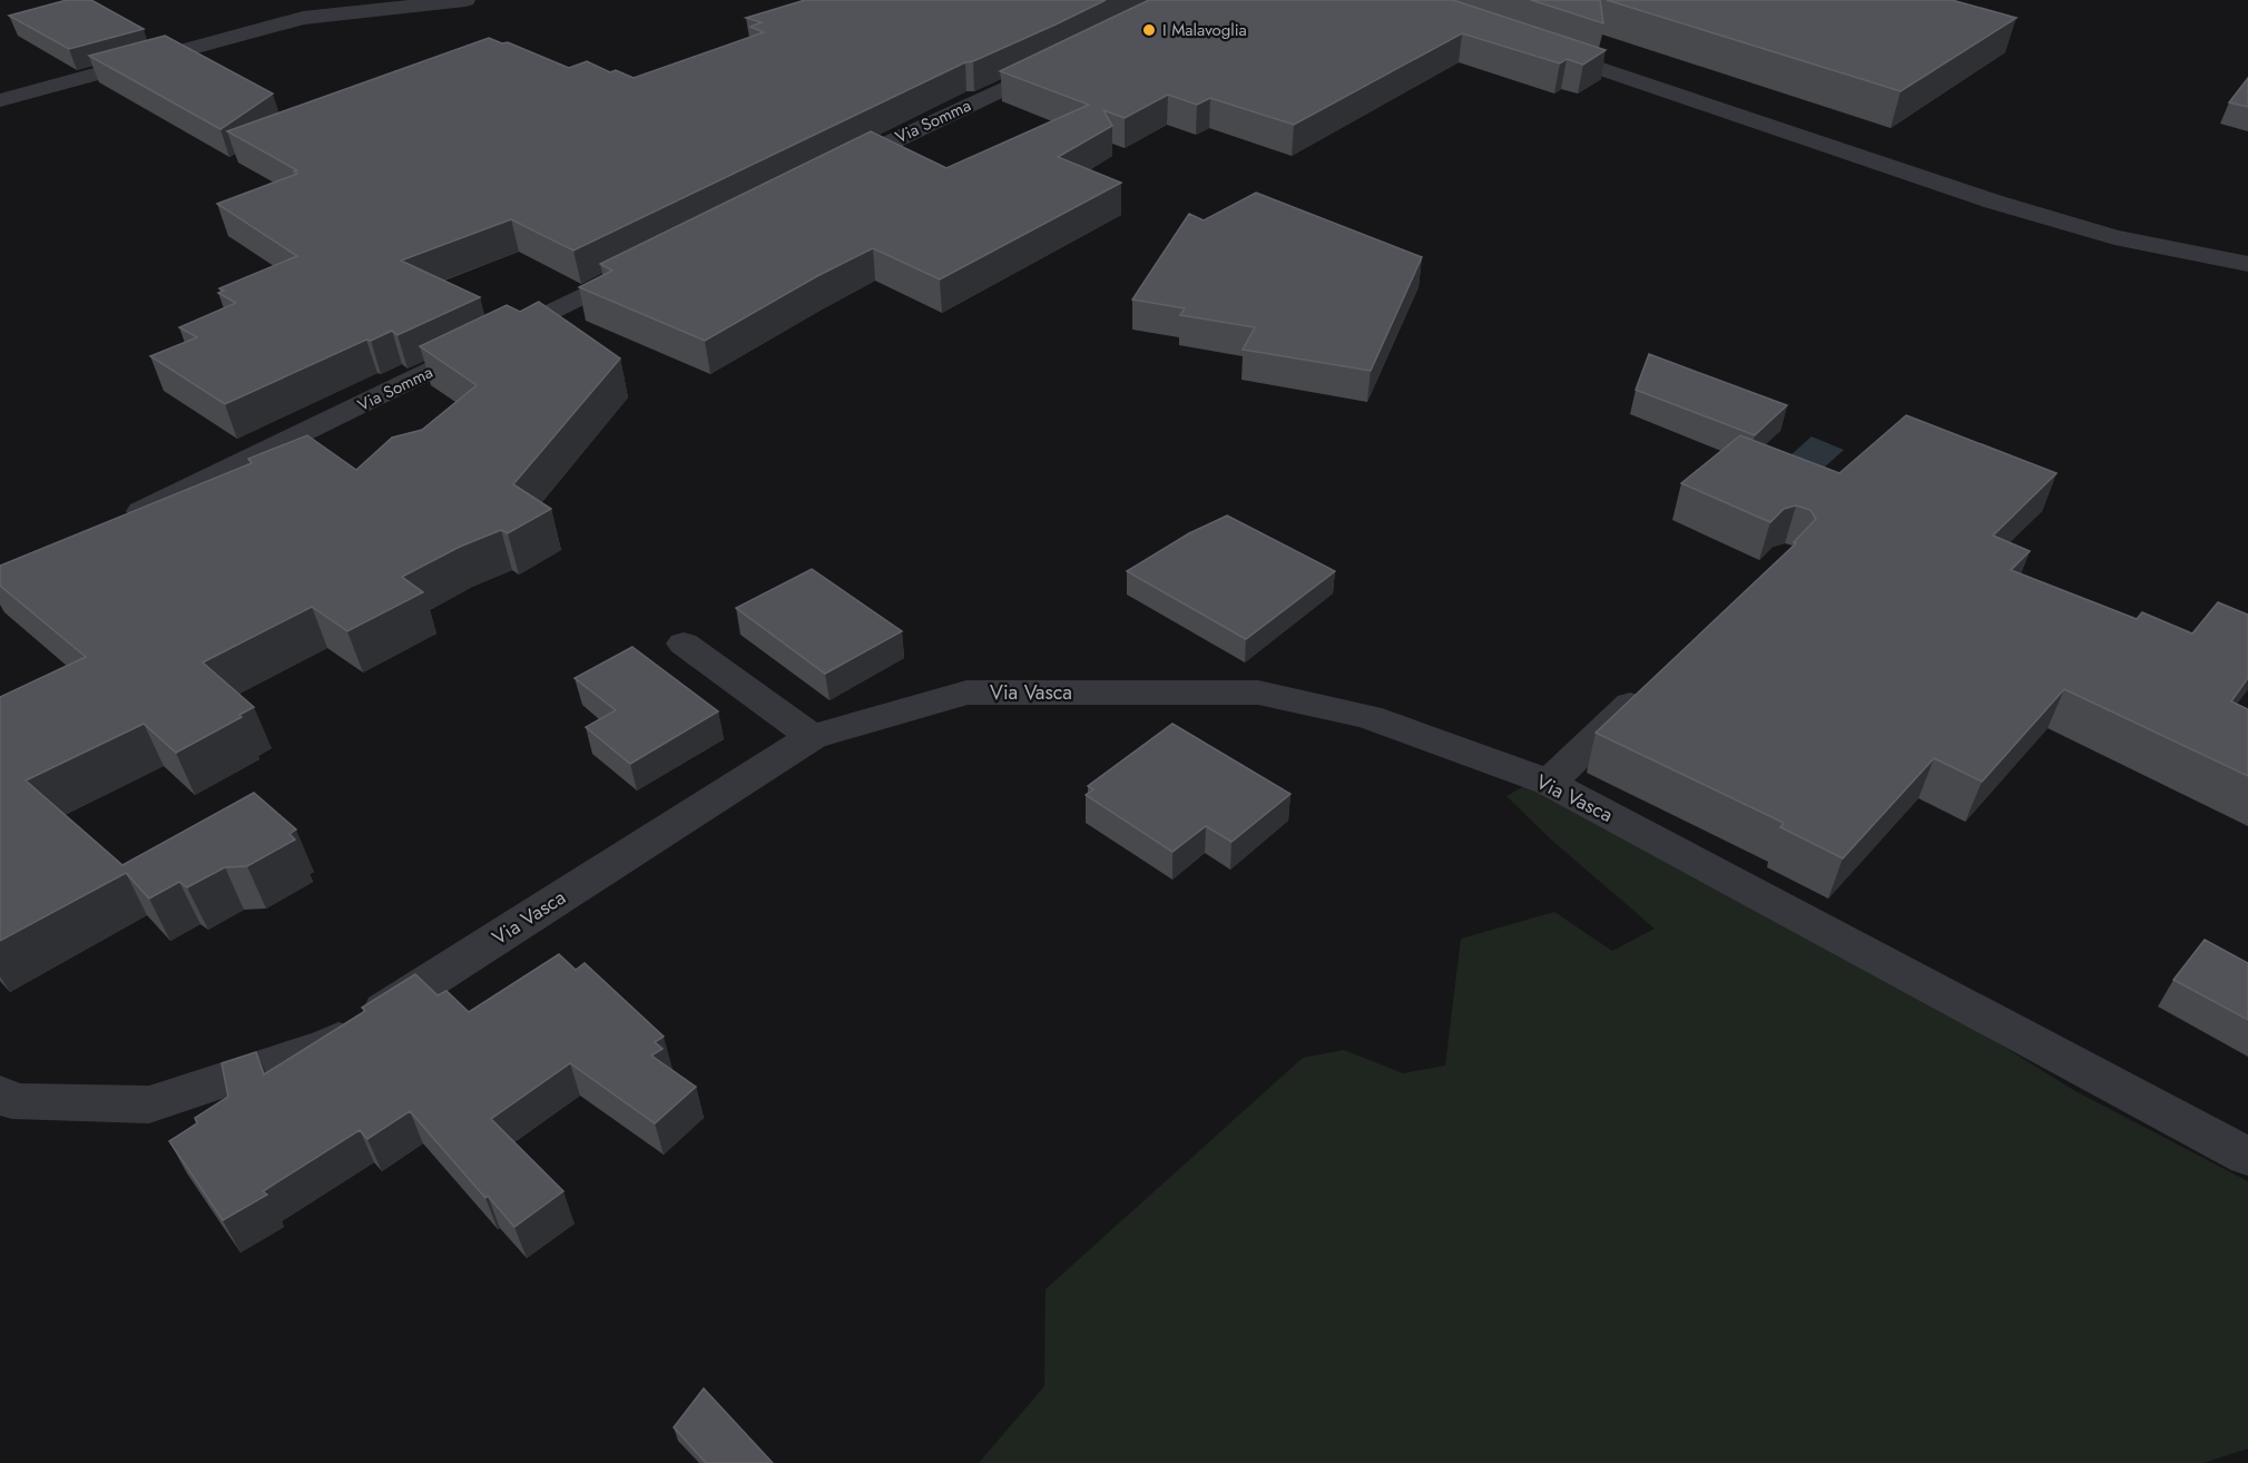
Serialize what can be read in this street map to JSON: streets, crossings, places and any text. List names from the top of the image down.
{
  "streets": {
    "street": ["Via Somma", "Via Vasca"]
  },
  "places": ["I Malavoglia"]
}
